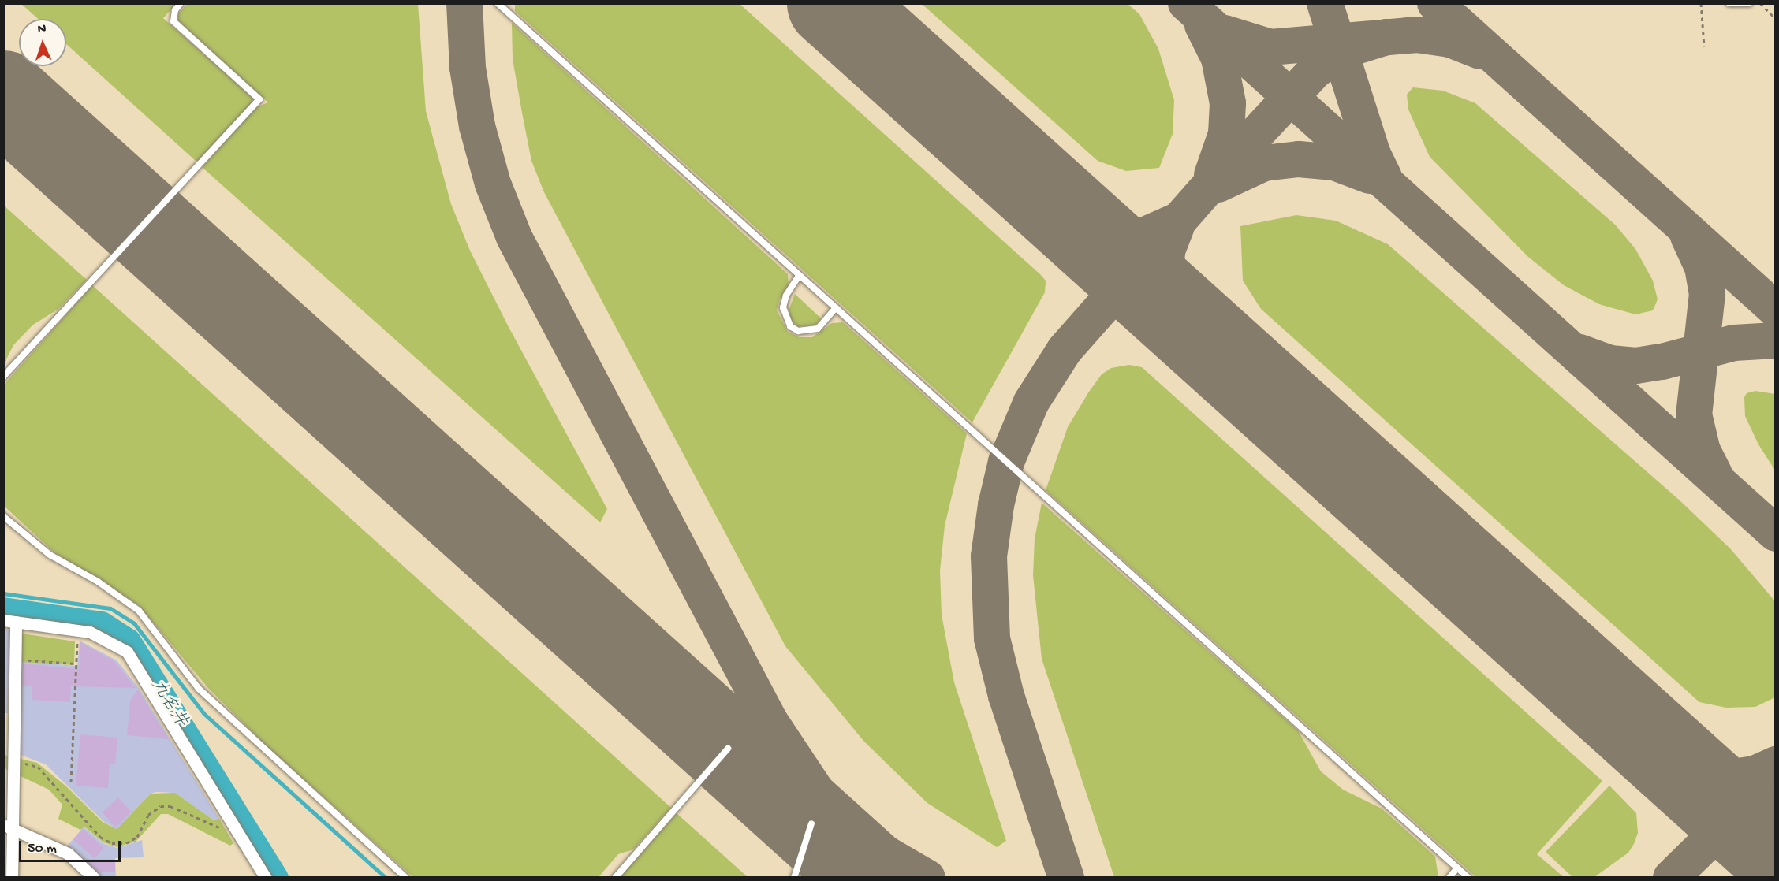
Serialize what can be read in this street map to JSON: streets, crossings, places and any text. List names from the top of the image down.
{
  "water": ["九名井"],
  "scale_bar": "50 m",
  "north": "top"
}
